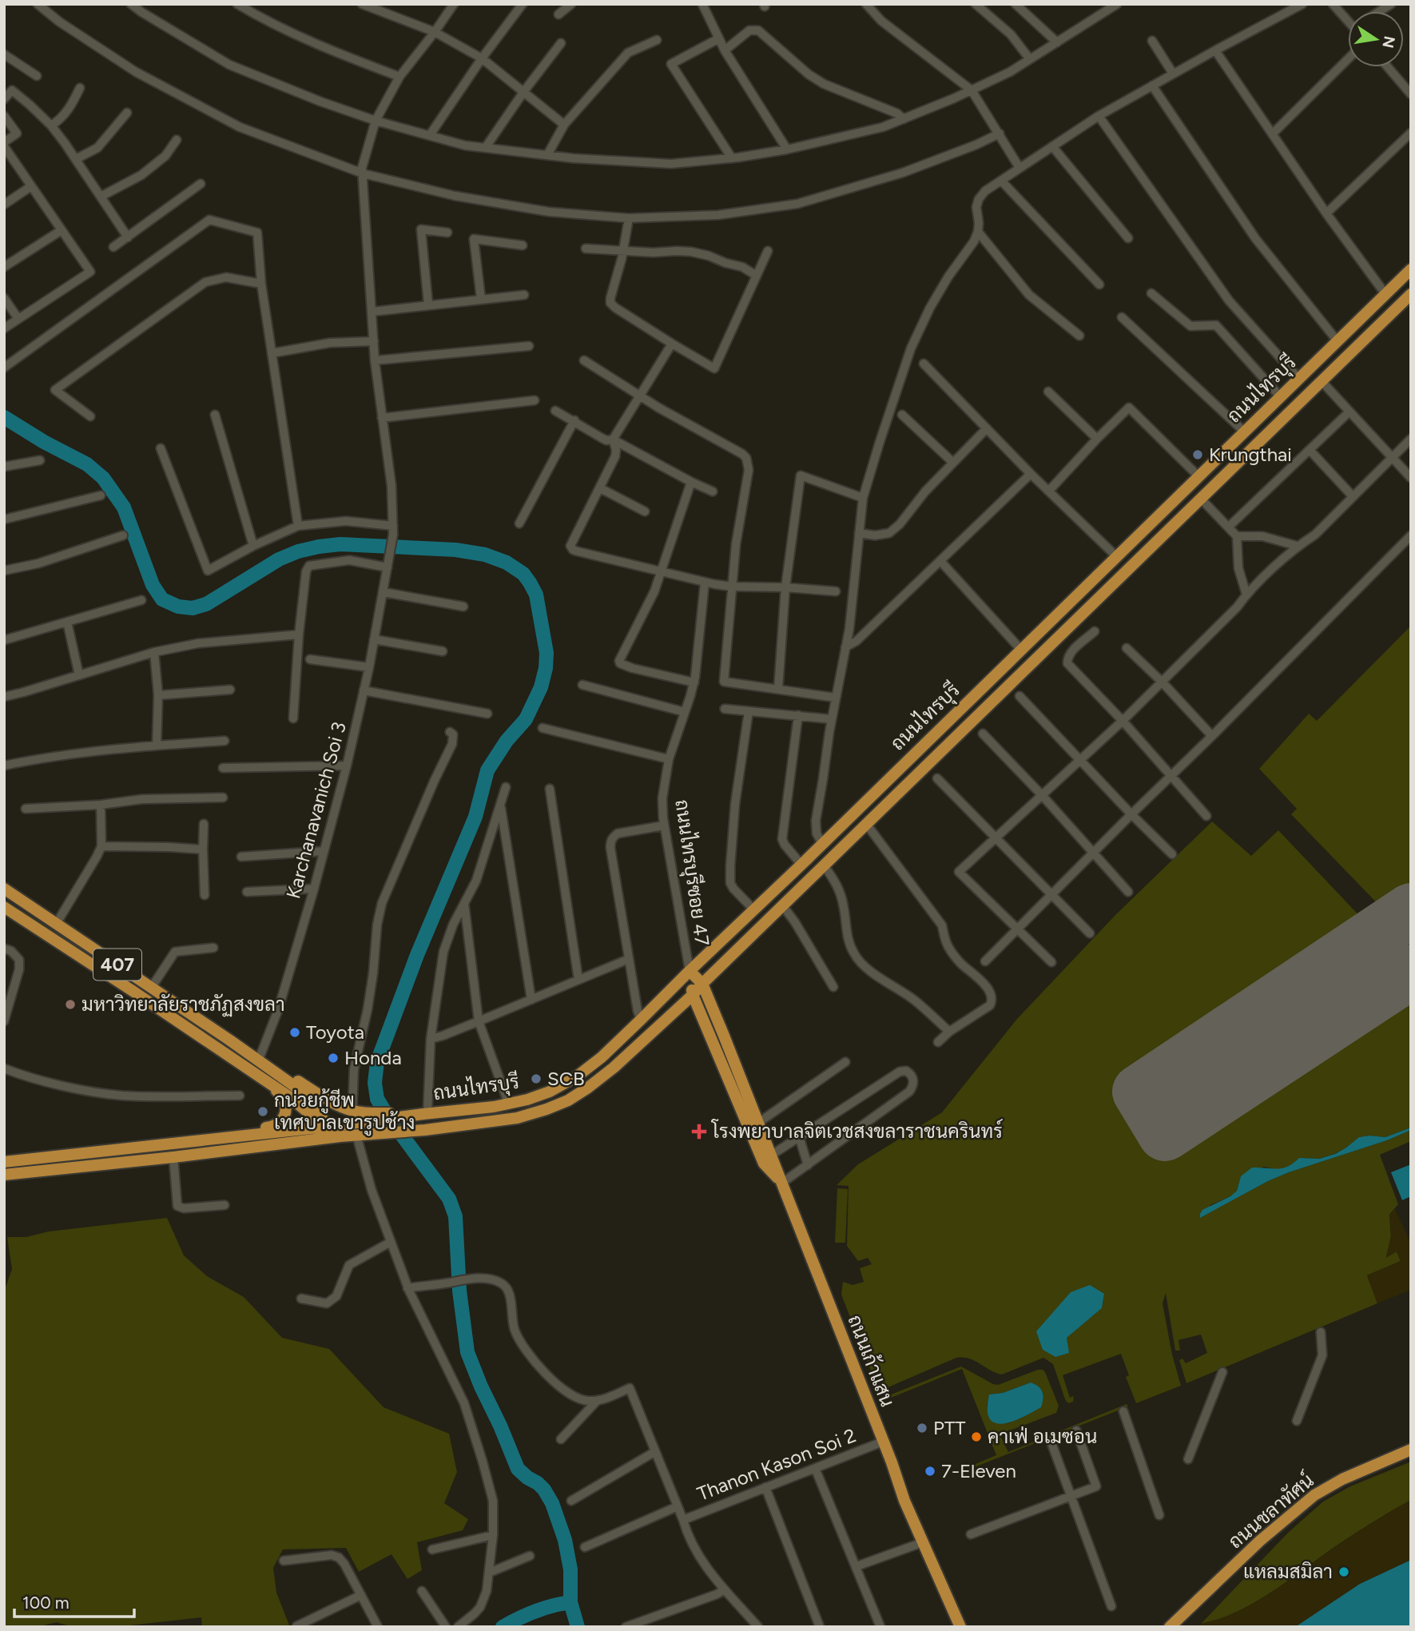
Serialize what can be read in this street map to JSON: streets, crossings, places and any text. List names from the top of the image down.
{
  "streets": {
    "main road": [
      "ถนนไทรบุรี",
      "407",
      "ถนนเก้าแสน",
      "ถนนชลาทัศน์"
    ],
    "street": ["Karchanavanich Soi 3", "ถนนไทรบุรีซอย 47", "Thanon Kason Soi 2"]
  },
  "crossings": [
    ["ถนนไทรบุรี", "ถนนไทรบุรีซอย 47"],
    ["ถนนไทรบุรี", "407"],
    ["ถนนไทรบุรี", "ถนนเก้าแสน"],
    ["ถนนไทรบุรีซอย 47", "ถนนเก้าแสน"],
    ["ถนนเก้าแสน", "Thanon Kason Soi 2"]
  ],
  "places": {
    "other": [
      "Krungthai",
      "มหาวิทยาลัยราชภัฏสงขลา",
      "Toyota",
      "Honda",
      "SCB",
      "กน่วยกู้ชีพ เทศบาลเขารูปช้าง",
      "PTT",
      "คาเฟ่ อเมซอน",
      "7-Eleven",
      "แหลมสมิลา"
    ],
    "health": ["โรงพยาบาลจิตเวชสงขลาราชนครินทร์"]
  },
  "scale_bar": "100 m",
  "north": "right"
}
